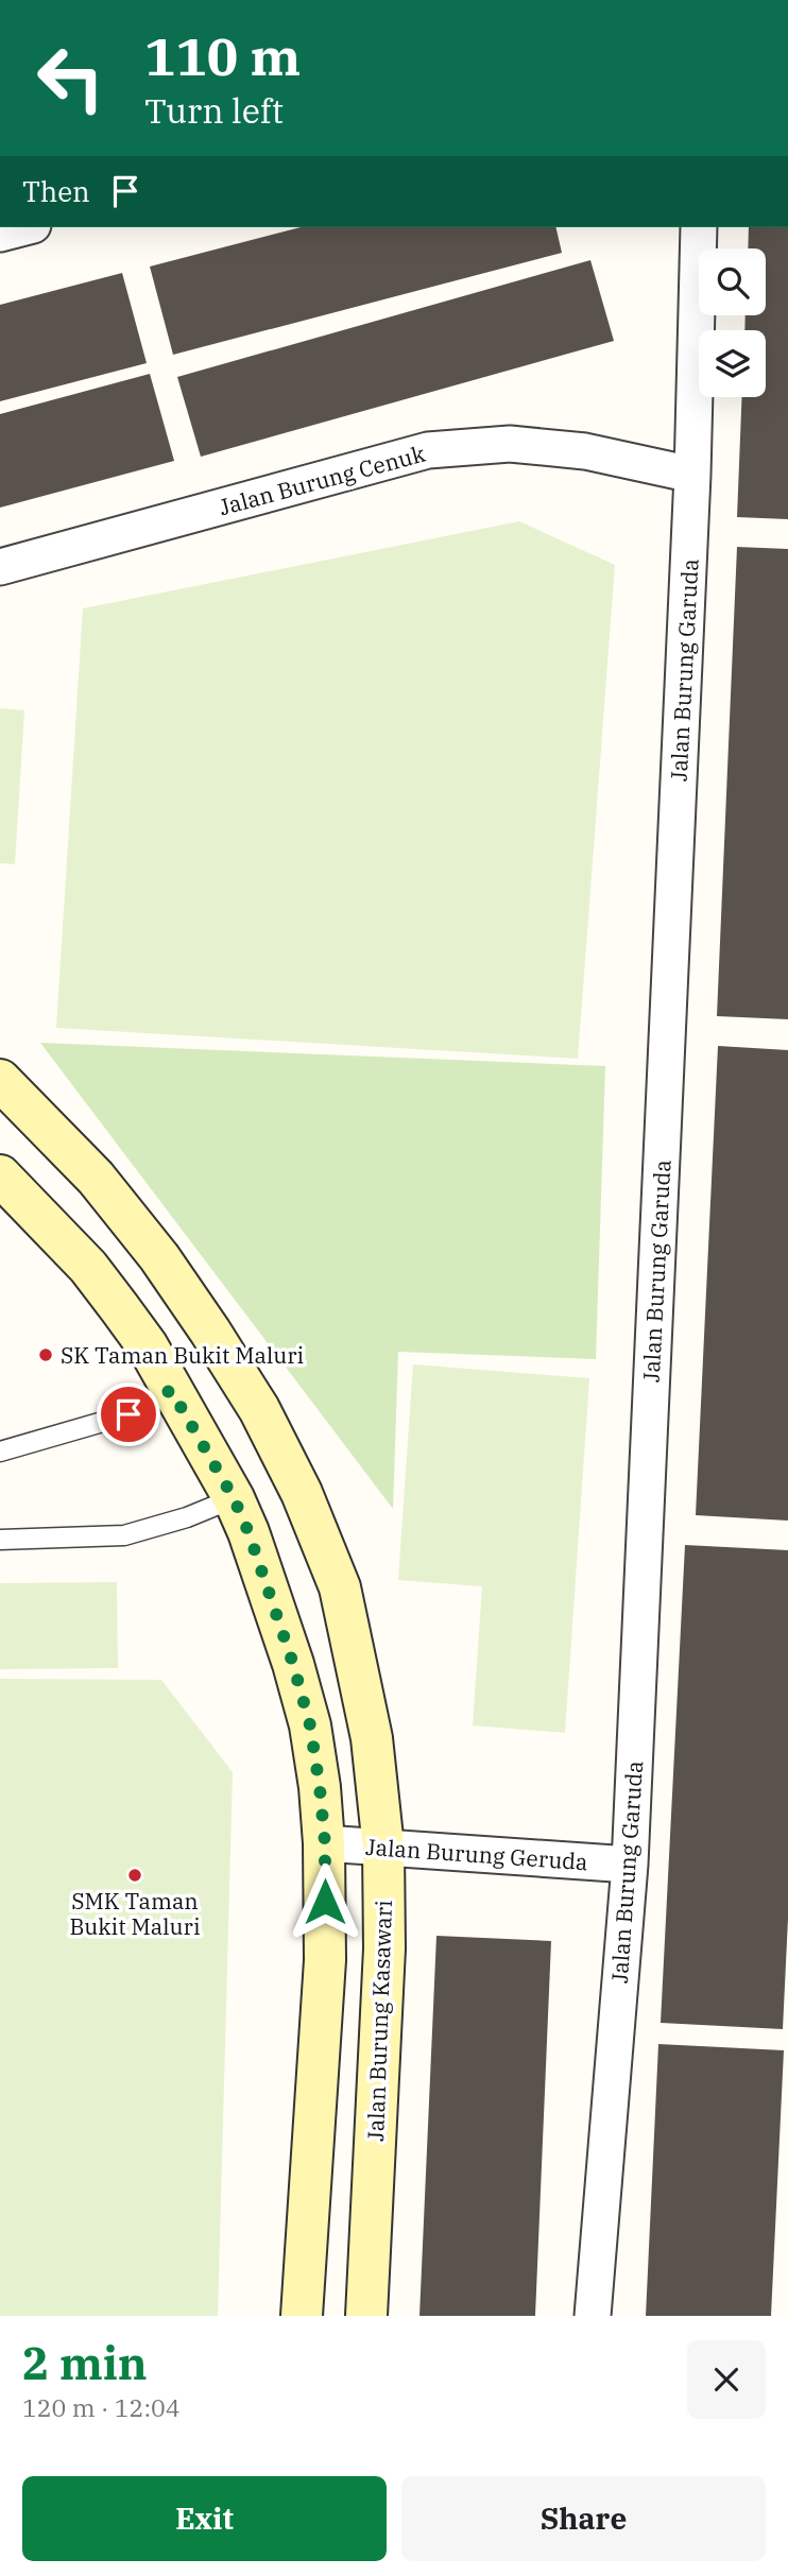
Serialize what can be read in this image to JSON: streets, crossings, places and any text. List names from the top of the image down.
{
  "streets": {
    "street": [
      "Jalan Burung Cenuk",
      "Jalan Burung Garuda",
      "Jalan Burung Geruda",
      "Jalan Burung Kasawari"
    ]
  },
  "crossings": [
    ["Jalan Burung Cenuk", "Jalan Burung Garuda"],
    ["Jalan Burung Garuda", "Jalan Burung Geruda"],
    ["Jalan Burung Geruda", "Jalan Burung Kasawari"]
  ],
  "places": ["SK Taman Bukit Maluri", "SMK Taman Bukit Maluri"],
  "page": {
    "turn": ["110 m", "Turn left"],
    "then": "Then",
    "heading": ["2 min", "120 m · 12:04"],
    "buttons": ["Exit", "Share"]
  }
}
